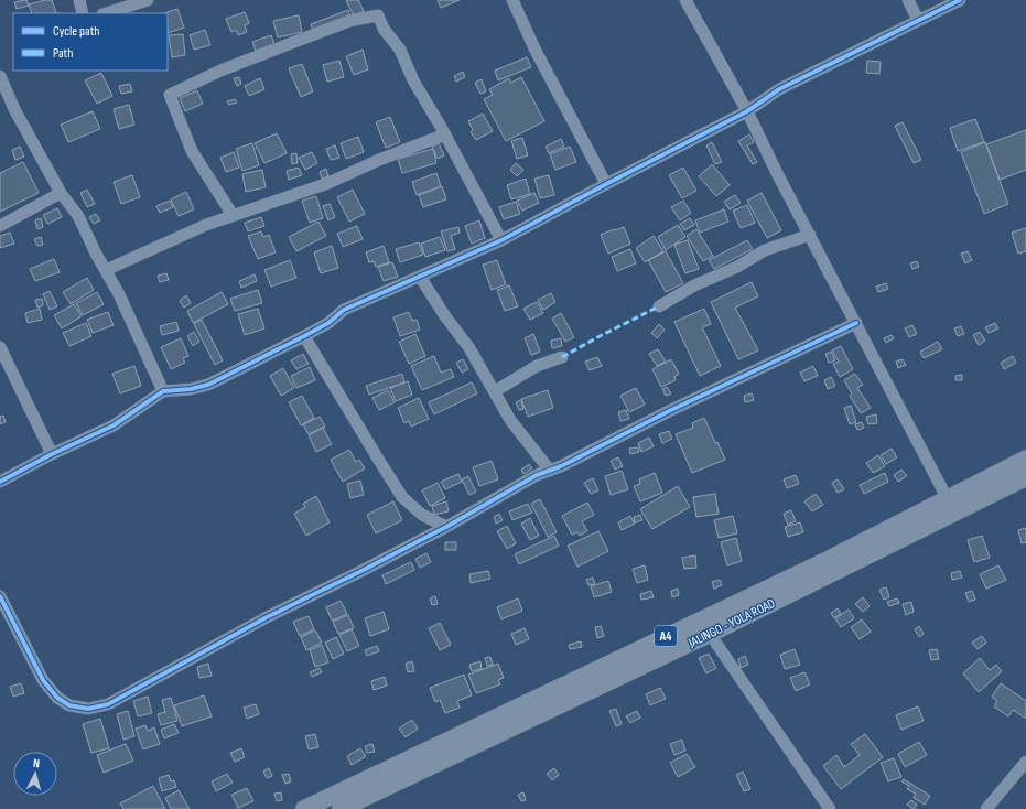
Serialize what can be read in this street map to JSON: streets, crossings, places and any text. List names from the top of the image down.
{
  "streets": {
    "highway": ["JALINGO - YOLA ROAD", "A4"]
  },
  "crossings": [
    ["JALINGO - YOLA ROAD", "A4"]
  ],
  "legend": ["Cycle path", "Path"],
  "north": "top"
}
